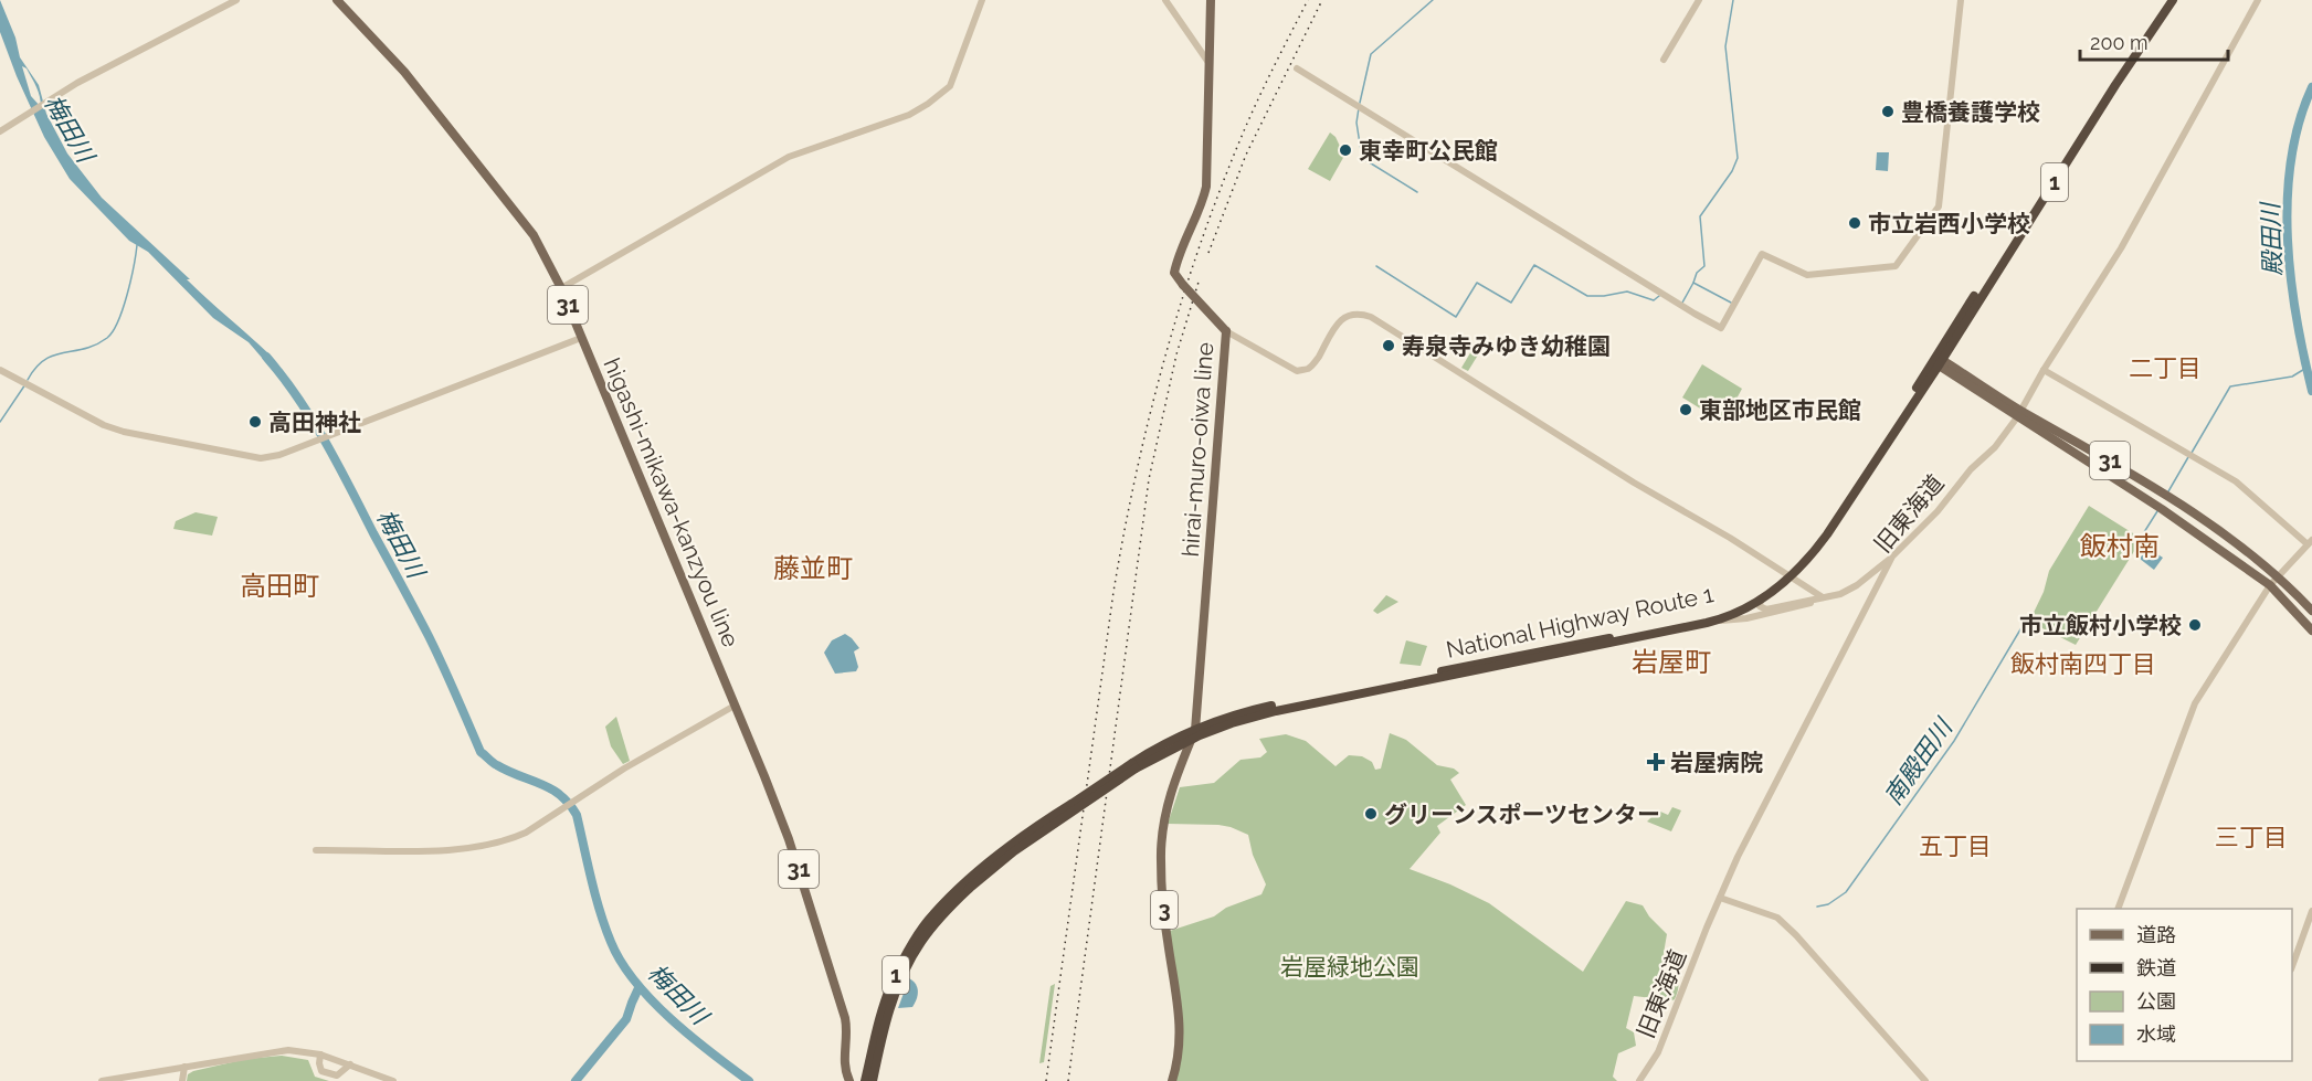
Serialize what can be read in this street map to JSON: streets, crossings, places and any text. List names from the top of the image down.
{
  "streets": {
    "highway": ["1", "National Highway Route 1"],
    "main road": [
      "31",
      "hirai-muro-oiwa line",
      "higashi-mikawa-kanzyou line",
      "3"
    ],
    "street": ["旧東海道"]
  },
  "crossings": [
    ["31", "旧東海道"],
    ["31", "National Highway Route 1"],
    ["hirai-muro-oiwa line", "National Highway Route 1"],
    ["hirai-muro-oiwa line", "3"],
    ["National Highway Route 1", "3"]
  ],
  "districts": [
    "二丁目",
    "飯村南",
    "藤並町",
    "高田町",
    "岩屋町",
    "飯村南四丁目",
    "三丁目",
    "五丁目"
  ],
  "water": ["梅田川", "殿田川", "南殿田川"],
  "parks": ["岩屋緑地公園"],
  "places": {
    "other": [
      "豊橋養護学校",
      "東幸町公民館",
      "市立岩西小学校",
      "寿泉寺みゆき幼稚園",
      "東部地区市民館",
      "高田神社",
      "市立飯村小学校",
      "グリーンスポーツセンター"
    ],
    "health": ["岩屋病院"]
  },
  "legend": [
    "道路",
    "鉄道",
    "公園",
    "水域"
  ],
  "scale_bar": "200 m"
}
